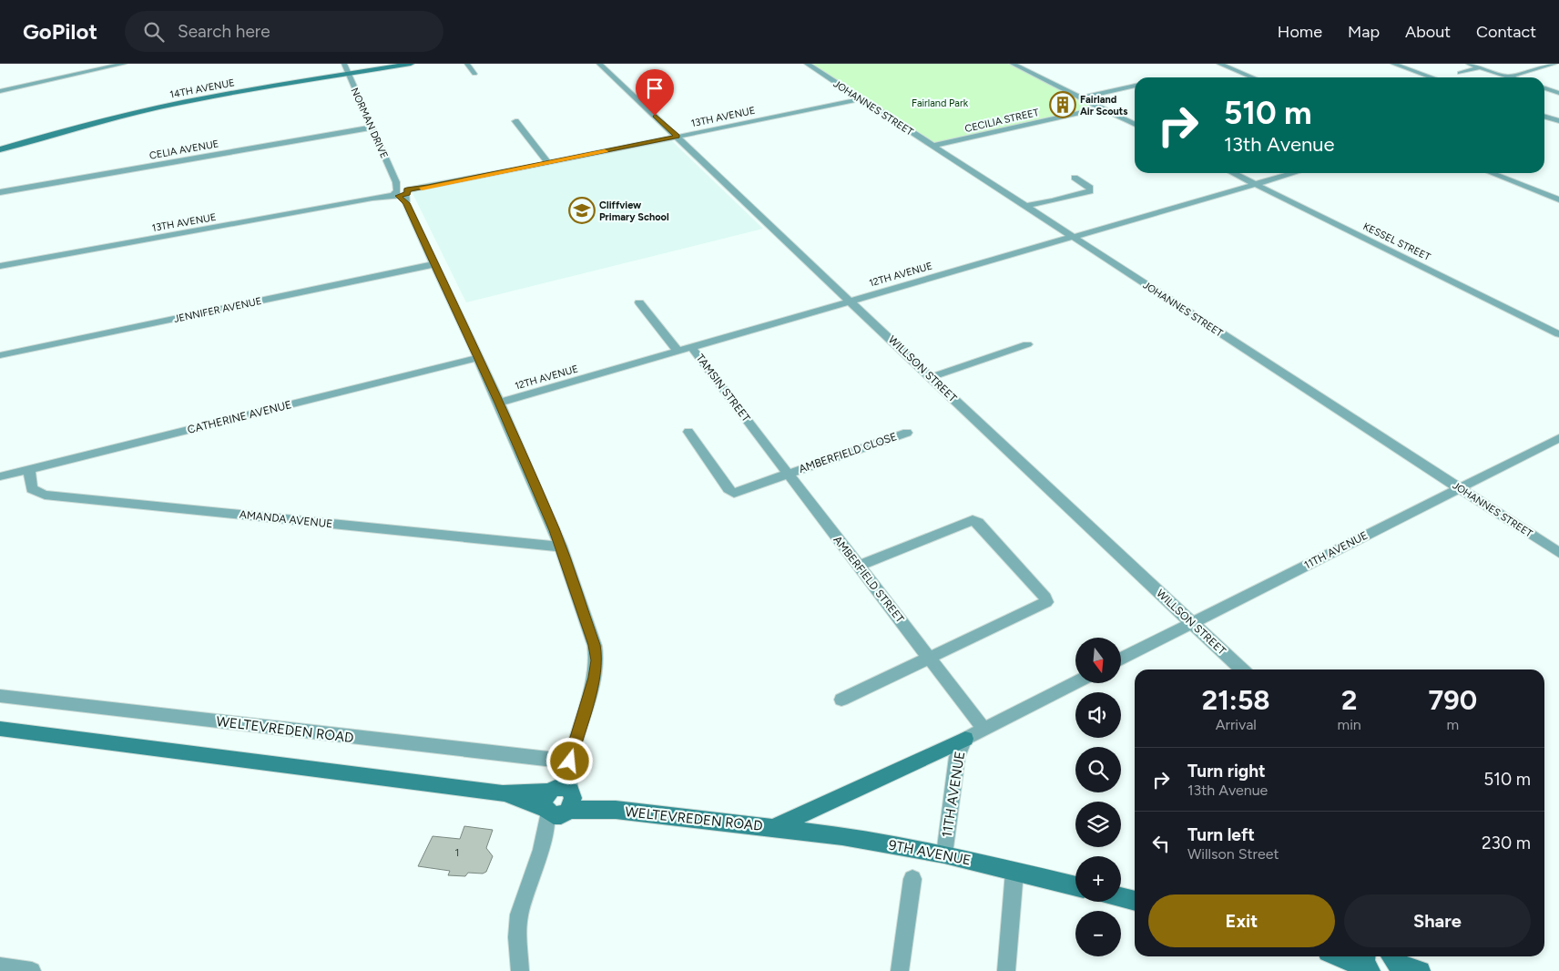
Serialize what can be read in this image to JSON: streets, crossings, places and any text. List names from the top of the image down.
{
  "streets": {
    "street": [
      "14TH AVENUE",
      "JOHANNES STREET",
      "13TH AVENUE",
      "CECILIA STREET",
      "NORMAN DRIVE",
      "CELIA AVENUE",
      "KESSEL STREET",
      "12TH AVENUE",
      "JENNIFER AVENUE",
      "WILLSON STREET",
      "TAMSIN STREET",
      "CATHERINE AVENUE",
      "AMBERFIELD CLOSE",
      "AMANDA AVENUE",
      "11TH AVENUE",
      "AMBERFIELD STREET",
      "WELTEVREDEN ROAD",
      "9TH AVENUE"
    ]
  },
  "crossings": [
    ["14TH AVENUE", "NORMAN DRIVE"],
    ["JOHANNES STREET", "13TH AVENUE"],
    ["JOHANNES STREET", "CECILIA STREET"],
    ["JOHANNES STREET", "12TH AVENUE"],
    ["JOHANNES STREET", "11TH AVENUE"],
    ["13TH AVENUE", "NORMAN DRIVE"],
    ["13TH AVENUE", "WILLSON STREET"],
    ["NORMAN DRIVE", "CELIA AVENUE"],
    ["NORMAN DRIVE", "12TH AVENUE"],
    ["NORMAN DRIVE", "JENNIFER AVENUE"],
    ["NORMAN DRIVE", "CATHERINE AVENUE"],
    ["NORMAN DRIVE", "AMANDA AVENUE"],
    ["NORMAN DRIVE", "WELTEVREDEN ROAD"],
    ["KESSEL STREET", "12TH AVENUE"],
    ["12TH AVENUE", "WILLSON STREET"],
    ["12TH AVENUE", "TAMSIN STREET"],
    ["WILLSON STREET", "11TH AVENUE"],
    ["TAMSIN STREET", "AMBERFIELD STREET"],
    ["CATHERINE AVENUE", "AMANDA AVENUE"],
    ["AMBERFIELD CLOSE", "AMBERFIELD STREET"],
    ["11TH AVENUE", "AMBERFIELD STREET"],
    ["11TH AVENUE", "9TH AVENUE"],
    ["WELTEVREDEN ROAD", "9TH AVENUE"]
  ],
  "parks": ["Fairland Park"],
  "places": {
    "building": ["Fairland Air Scouts"],
    "school or university": ["Cliffview Primary School"]
  },
  "house_numbers": ["1"],
  "north": "bottom",
  "page": {
    "header": "GoPilot",
    "search": "Search here",
    "nav": [
      "Home",
      "Map",
      "About",
      "Contact"
    ],
    "turn": ["510 m", "13th Avenue"],
    "map_buttons": ["+", "−"],
    "eta": [
      "21:58",
      "Arrival",
      "2",
      "min",
      "790",
      "m"
    ],
    "list": [
      {
        "name": "Turn right",
        "note": "13th Avenue",
        "value": "510 m"
      },
      {
        "name": "Turn left",
        "note": "Willson Street",
        "value": "230 m"
      }
    ],
    "buttons": ["Exit", "Share"]
  }
}
